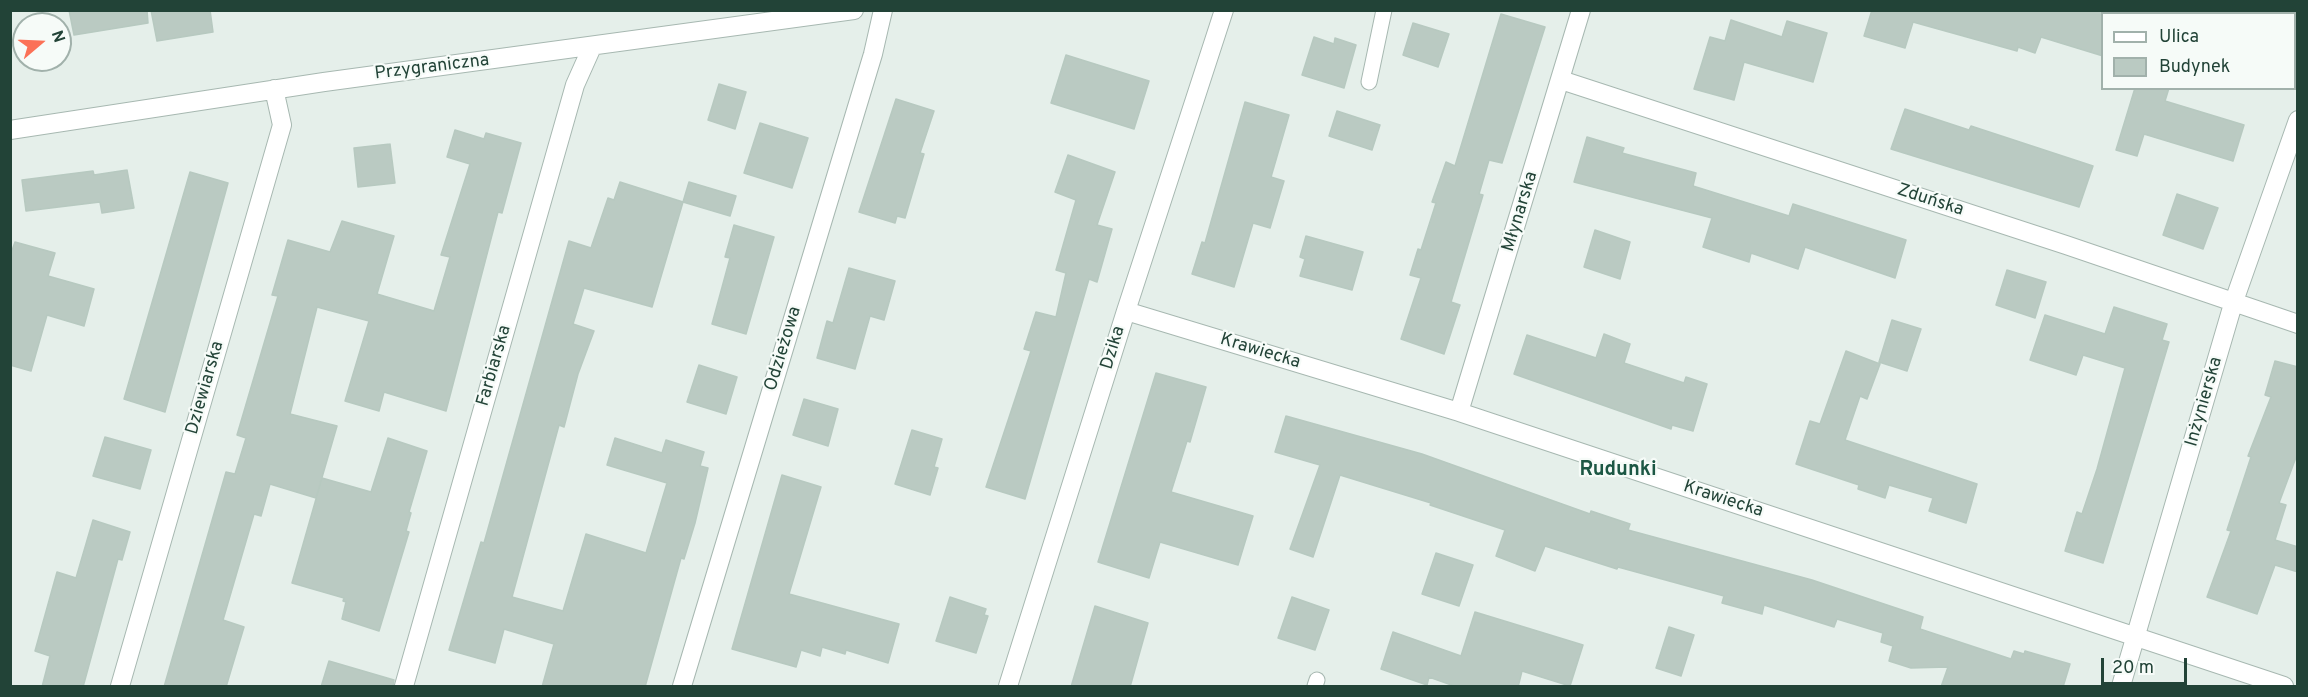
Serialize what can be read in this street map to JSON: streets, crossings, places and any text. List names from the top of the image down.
{
  "streets": {
    "street": [
      "Przygraniczna",
      "Zduńska",
      "Młynarska",
      "Dzika",
      "Odzieżowa",
      "Krawiecka",
      "Farbiarska",
      "Dziewiarska",
      "Inżynierska"
    ]
  },
  "crossings": [
    ["Przygraniczna", "Farbiarska"],
    ["Przygraniczna", "Dziewiarska"],
    ["Zduńska", "Młynarska"],
    ["Zduńska", "Inżynierska"],
    ["Młynarska", "Krawiecka"],
    ["Dzika", "Krawiecka"],
    ["Krawiecka", "Inżynierska"]
  ],
  "districts": ["Rudunki"],
  "legend": ["Ulica", "Budynek"],
  "scale_bar": "20 m",
  "north": "right"
}
